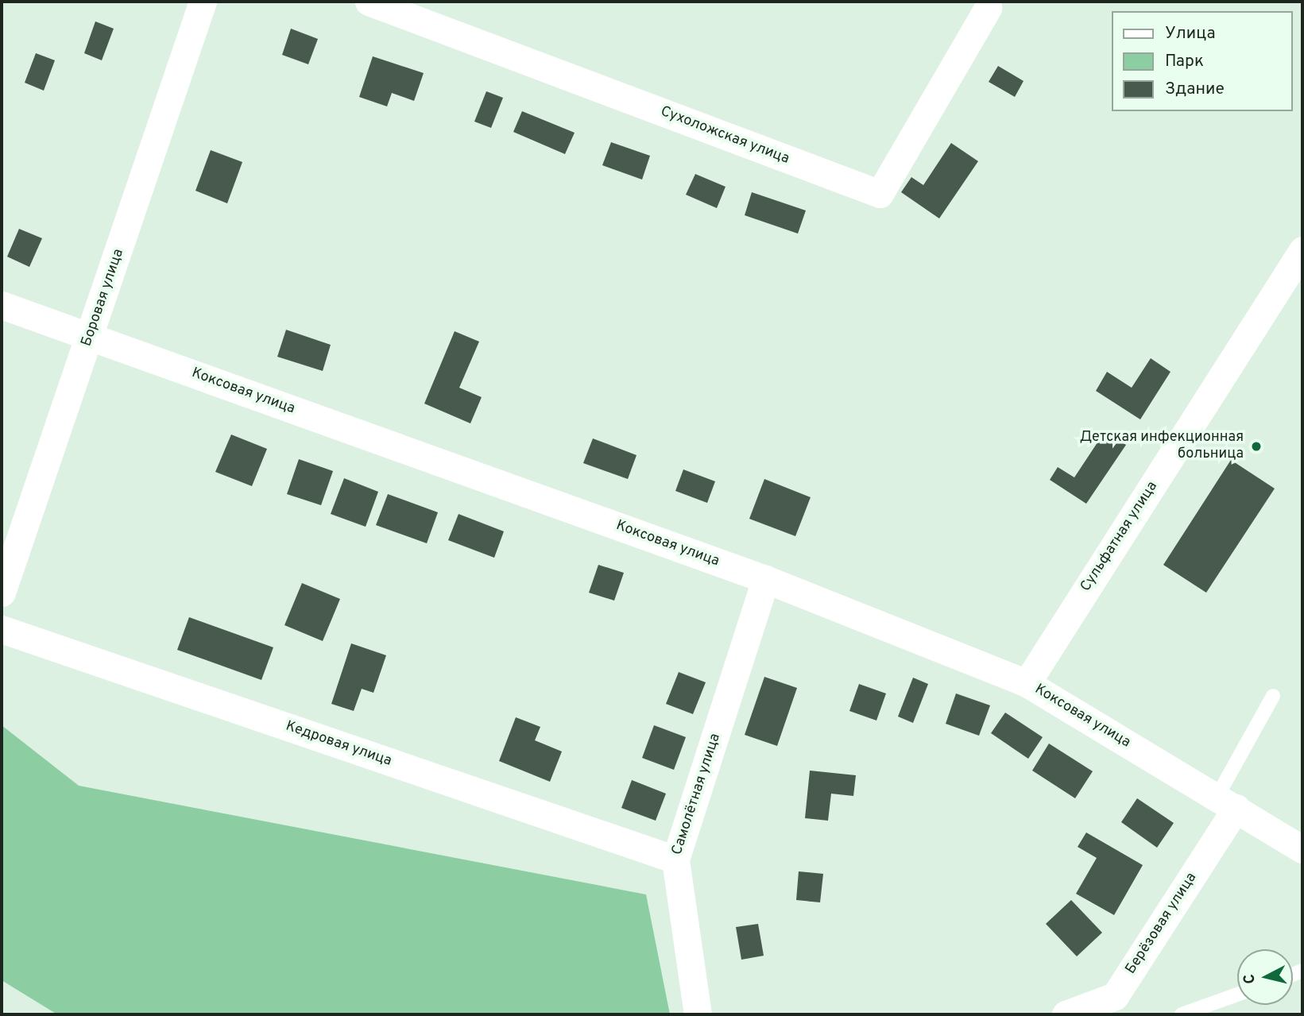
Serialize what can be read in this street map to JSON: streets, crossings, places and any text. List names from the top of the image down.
{
  "streets": {
    "street": [
      "Сухоложская улица",
      "Боровая улица",
      "Коксовая улица",
      "Сульфатная улица",
      "Кедровая улица",
      "Самолётная улица",
      "Берёзовая улица"
    ]
  },
  "crossings": [
    ["Боровая улица", "Коксовая улица"],
    ["Коксовая улица", "Сульфатная улица"],
    ["Коксовая улица", "Самолётная улица"],
    ["Коксовая улица", "Берёзовая улица"],
    ["Кедровая улица", "Самолётная улица"]
  ],
  "places": ["Детская инфекционная больница"],
  "legend": ["Улица", "Парк", "Здание"],
  "north": "left"
}
